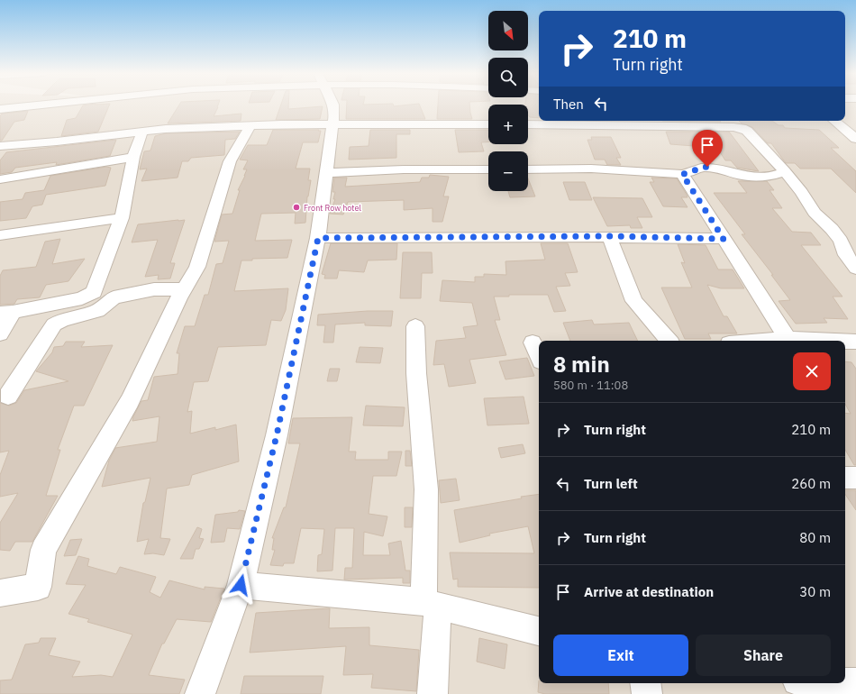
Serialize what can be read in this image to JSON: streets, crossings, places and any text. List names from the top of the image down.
{
  "places": ["Front Row hotel"],
  "north": "bottom right",
  "page": {
    "map_buttons": ["+", "−"],
    "turn": ["210 m", "Turn right"],
    "then": "Then",
    "heading": ["8 min", "580 m · 11:08"],
    "list": [
      {
        "name": "Turn right",
        "value": "210 m"
      },
      {
        "name": "Turn left",
        "value": "260 m"
      },
      {
        "name": "Turn right",
        "value": "80 m"
      },
      {
        "name": "Arrive at destination",
        "value": "30 m"
      }
    ],
    "buttons": ["Exit", "Share"]
  }
}
